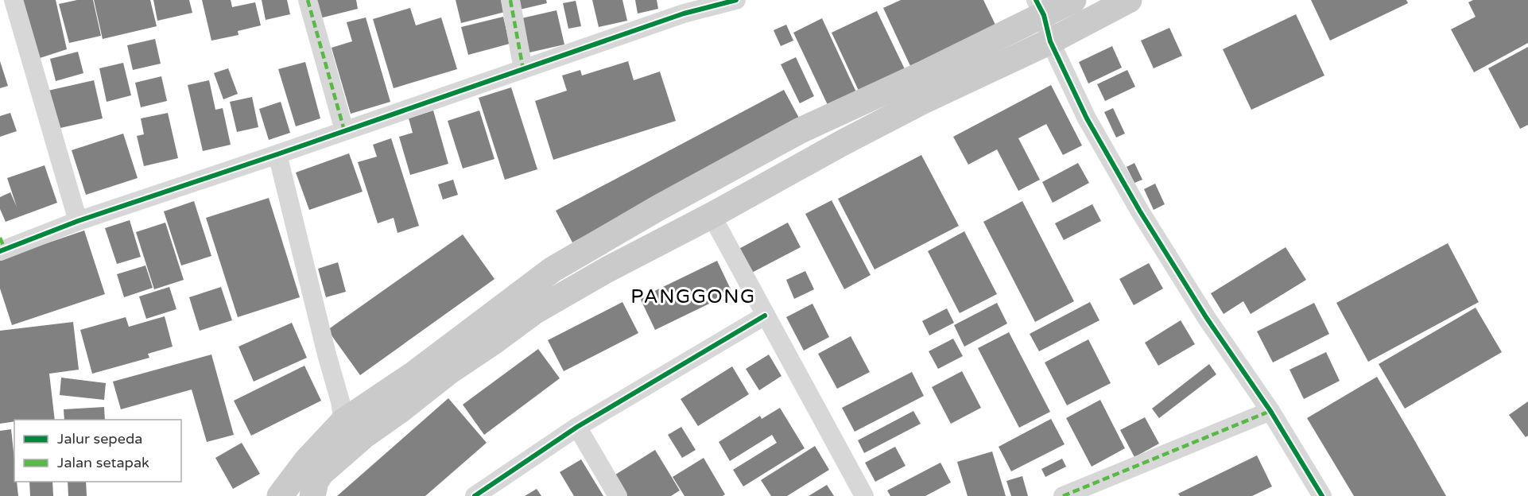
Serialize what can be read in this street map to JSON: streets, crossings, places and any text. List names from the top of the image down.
{
  "districts": ["PANGGONG"],
  "legend": ["Jalur sepeda", "Jalan setapak"]
}
